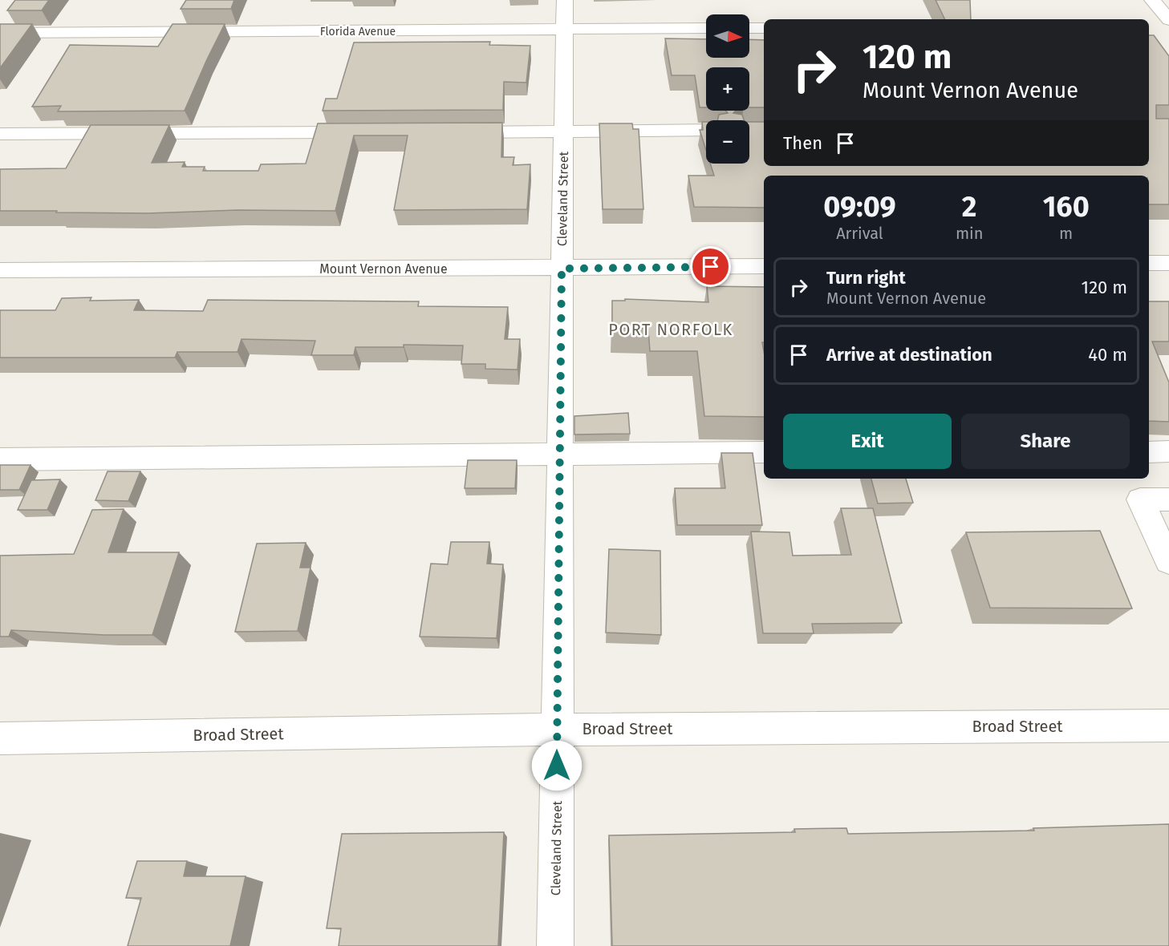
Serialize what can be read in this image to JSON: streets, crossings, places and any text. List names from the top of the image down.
{
  "streets": {
    "street": [
      "Florida Avenue",
      "Cleveland Street",
      "Mount Vernon Avenue",
      "Broad Street"
    ]
  },
  "crossings": [
    ["Florida Avenue", "Cleveland Street"],
    ["Cleveland Street", "Mount Vernon Avenue"],
    ["Cleveland Street", "Broad Street"]
  ],
  "districts": ["PORT NORFOLK"],
  "north": "right",
  "page": {
    "map_buttons": ["+", "−"],
    "turn": ["120 m", "Mount Vernon Avenue"],
    "then": "Then",
    "eta": [
      "09:09",
      "Arrival",
      "2",
      "min",
      "160",
      "m"
    ],
    "list": [
      {
        "name": "Turn right",
        "note": "Mount Vernon Avenue",
        "value": "120 m"
      },
      {
        "name": "Arrive at destination",
        "value": "40 m"
      }
    ],
    "buttons": ["Exit", "Share"]
  }
}
